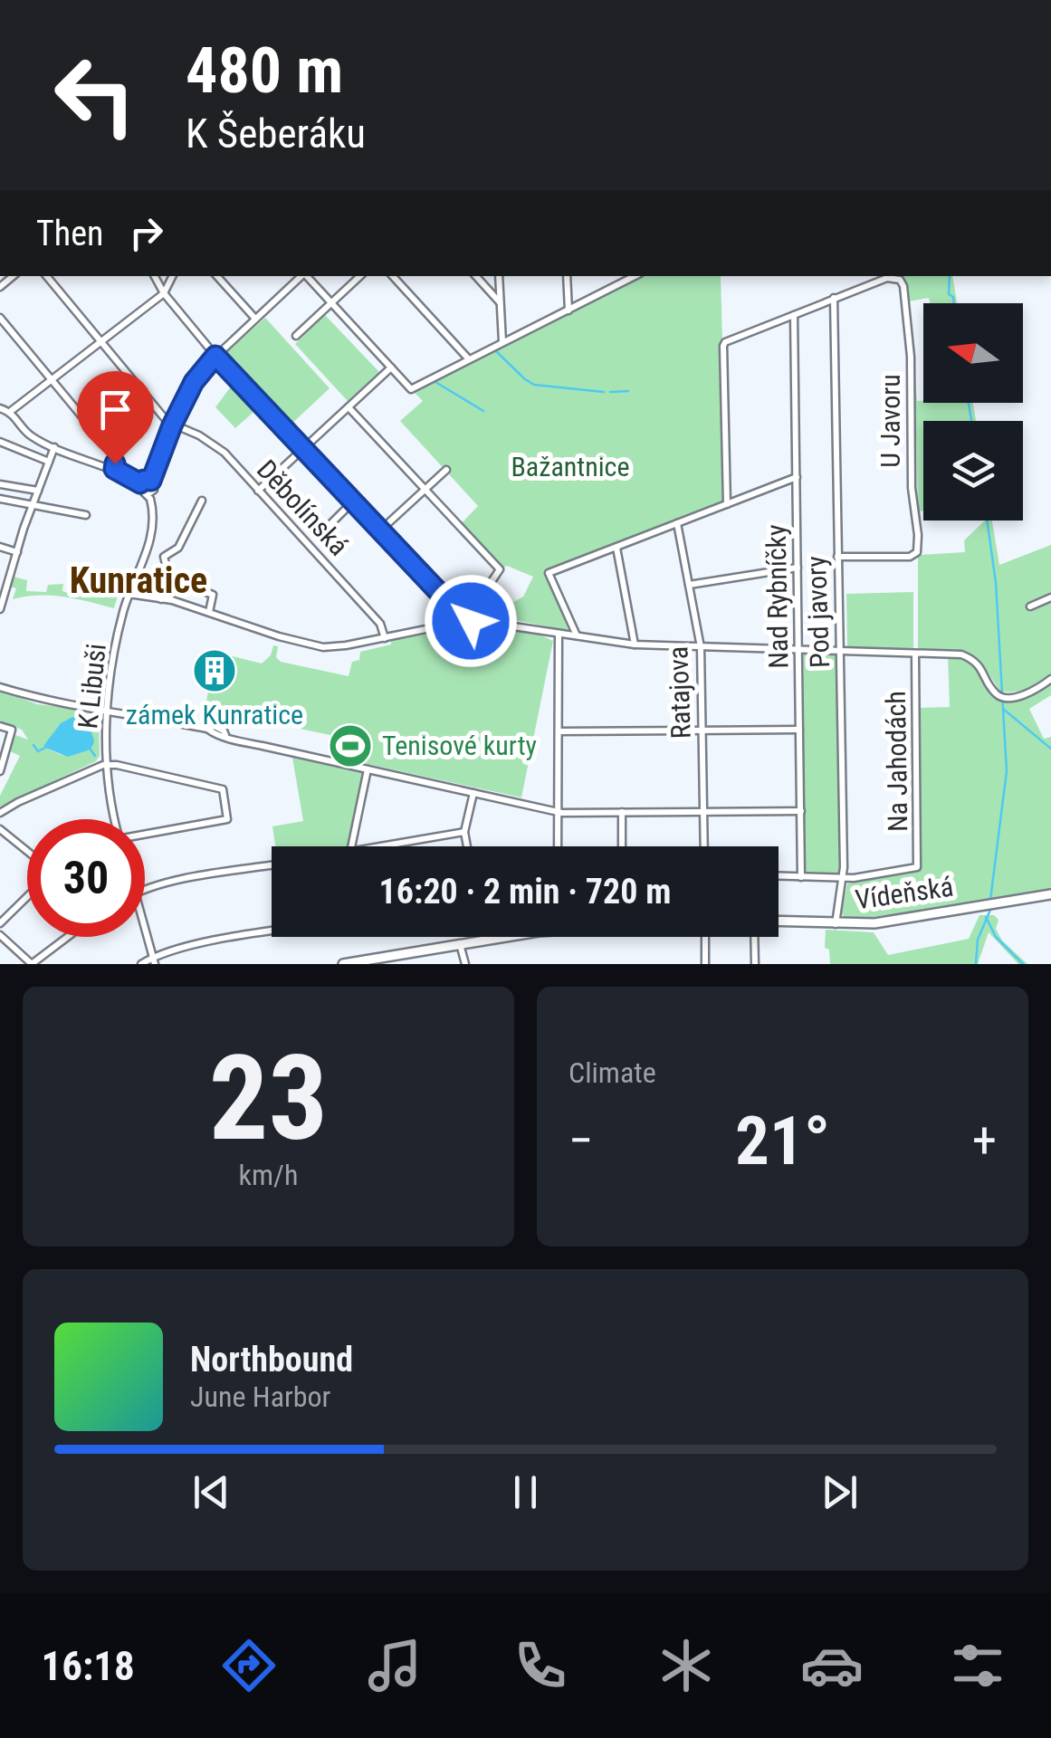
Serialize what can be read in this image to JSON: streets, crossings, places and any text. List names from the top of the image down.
{
  "streets": {
    "main road": ["Vídeňská"],
    "street": [
      "U Javoru",
      "Děbolínská",
      "Nad Rybníčky",
      "Pod javory",
      "K Libuši",
      "Ratajova",
      "Na Jahodách"
    ]
  },
  "crossings": [
    ["U Javoru", "Pod javory"],
    ["Nad Rybníčky", "Na Jahodách"],
    ["Pod javory", "Na Jahodách"],
    ["Pod javory", "Vídeňská"],
    ["Ratajova", "Na Jahodách"]
  ],
  "districts": ["Kunratice"],
  "parks": ["Bažantnice"],
  "places": {
    "building": ["zámek Kunratice"],
    "sports": ["Tenisové kurty"]
  },
  "north": "left",
  "page": {
    "turn": ["480 m", "K Šeberáku"],
    "then": "Then",
    "limit": "30",
    "trip": "16:20 · 2 min · 720 m",
    "tile": [
      ["23", "km/h"],
      "Climate"
    ],
    "heat": ["−", "21°", "+"],
    "song": ["Northbound", "June Harbor"],
    "tabs": "16:18"
  }
}
